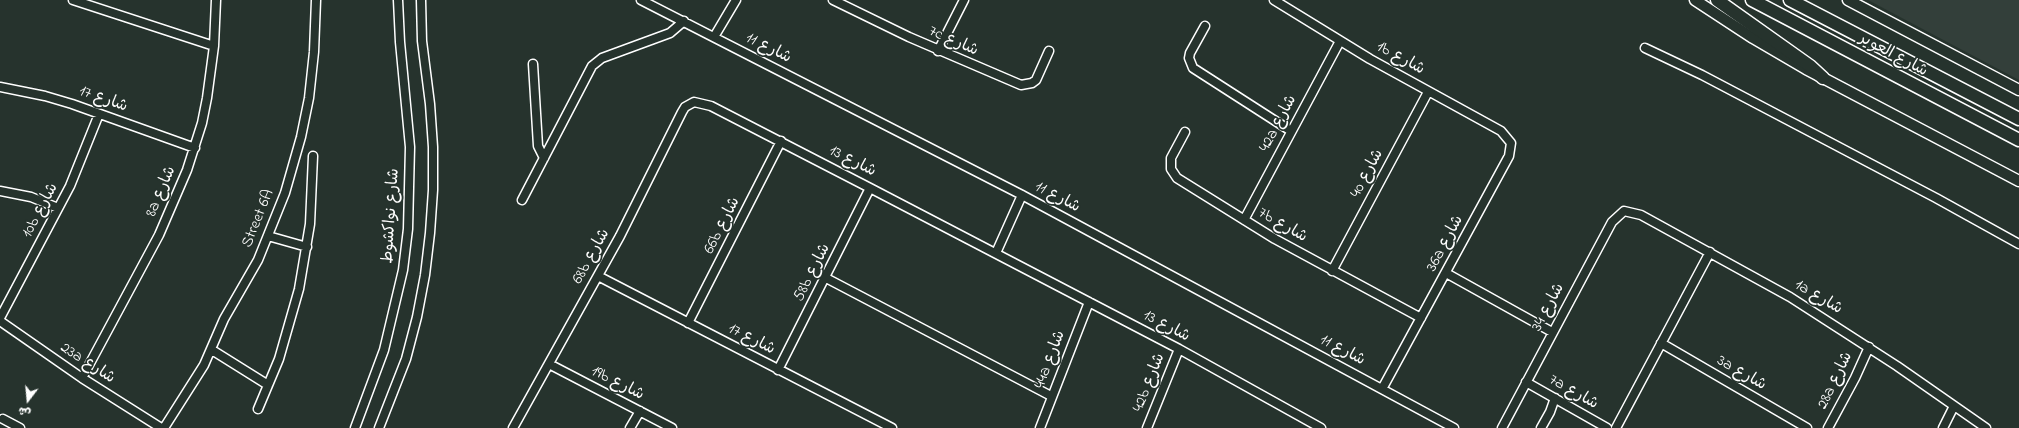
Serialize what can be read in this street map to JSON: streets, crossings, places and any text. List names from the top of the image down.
{
  "streets": {
    "highway": ["شارع العوير"],
    "street": [
      "7c شارع",
      "شارع 11",
      "1b شارع",
      "شارع 17",
      "42a شارع",
      "شارع 13",
      "شارع 40",
      "8a شارع",
      "10b شارع",
      "شارع نواكشوط",
      "Street 6A",
      "66b شارع",
      "7b شارع",
      "36a شارع",
      "68b شارع",
      "58b شارع",
      "1a شارع",
      "شارع 34",
      "44a شارع",
      "23a شارع",
      "3a شارع",
      "28a شارع",
      "42b شارع",
      "19b شارع",
      "7a شارع"
    ]
  },
  "crossings": [
    ["شارع 11", "36a شارع"],
    ["1b شارع", "42a شارع"],
    ["1b شارع", "شارع 40"],
    ["1b شارع", "36a شارع"],
    ["شارع 17", "8a شارع"],
    ["شارع 17", "10b شارع"],
    ["شارع 17", "66b شارع"],
    ["شارع 17", "68b شارع"],
    ["شارع 17", "58b شارع"],
    ["42a شارع", "7b شارع"],
    ["شارع 13", "66b شارع"],
    ["شارع 13", "68b شارع"],
    ["شارع 13", "58b شارع"],
    ["شارع 13", "44a شارع"],
    ["شارع 13", "42b شارع"],
    ["شارع 40", "7b شارع"],
    ["8a شارع", "23a شارع"],
    ["10b شارع", "23a شارع"],
    ["Street 6A", "23a شارع"],
    ["7b شارع", "36a شارع"],
    ["68b شارع", "19b شارع"],
    ["1a شارع", "شارع 34"],
    ["1a شارع", "28a شارع"],
    ["شارع 34", "7a شارع"]
  ],
  "north": "bottom"
}
